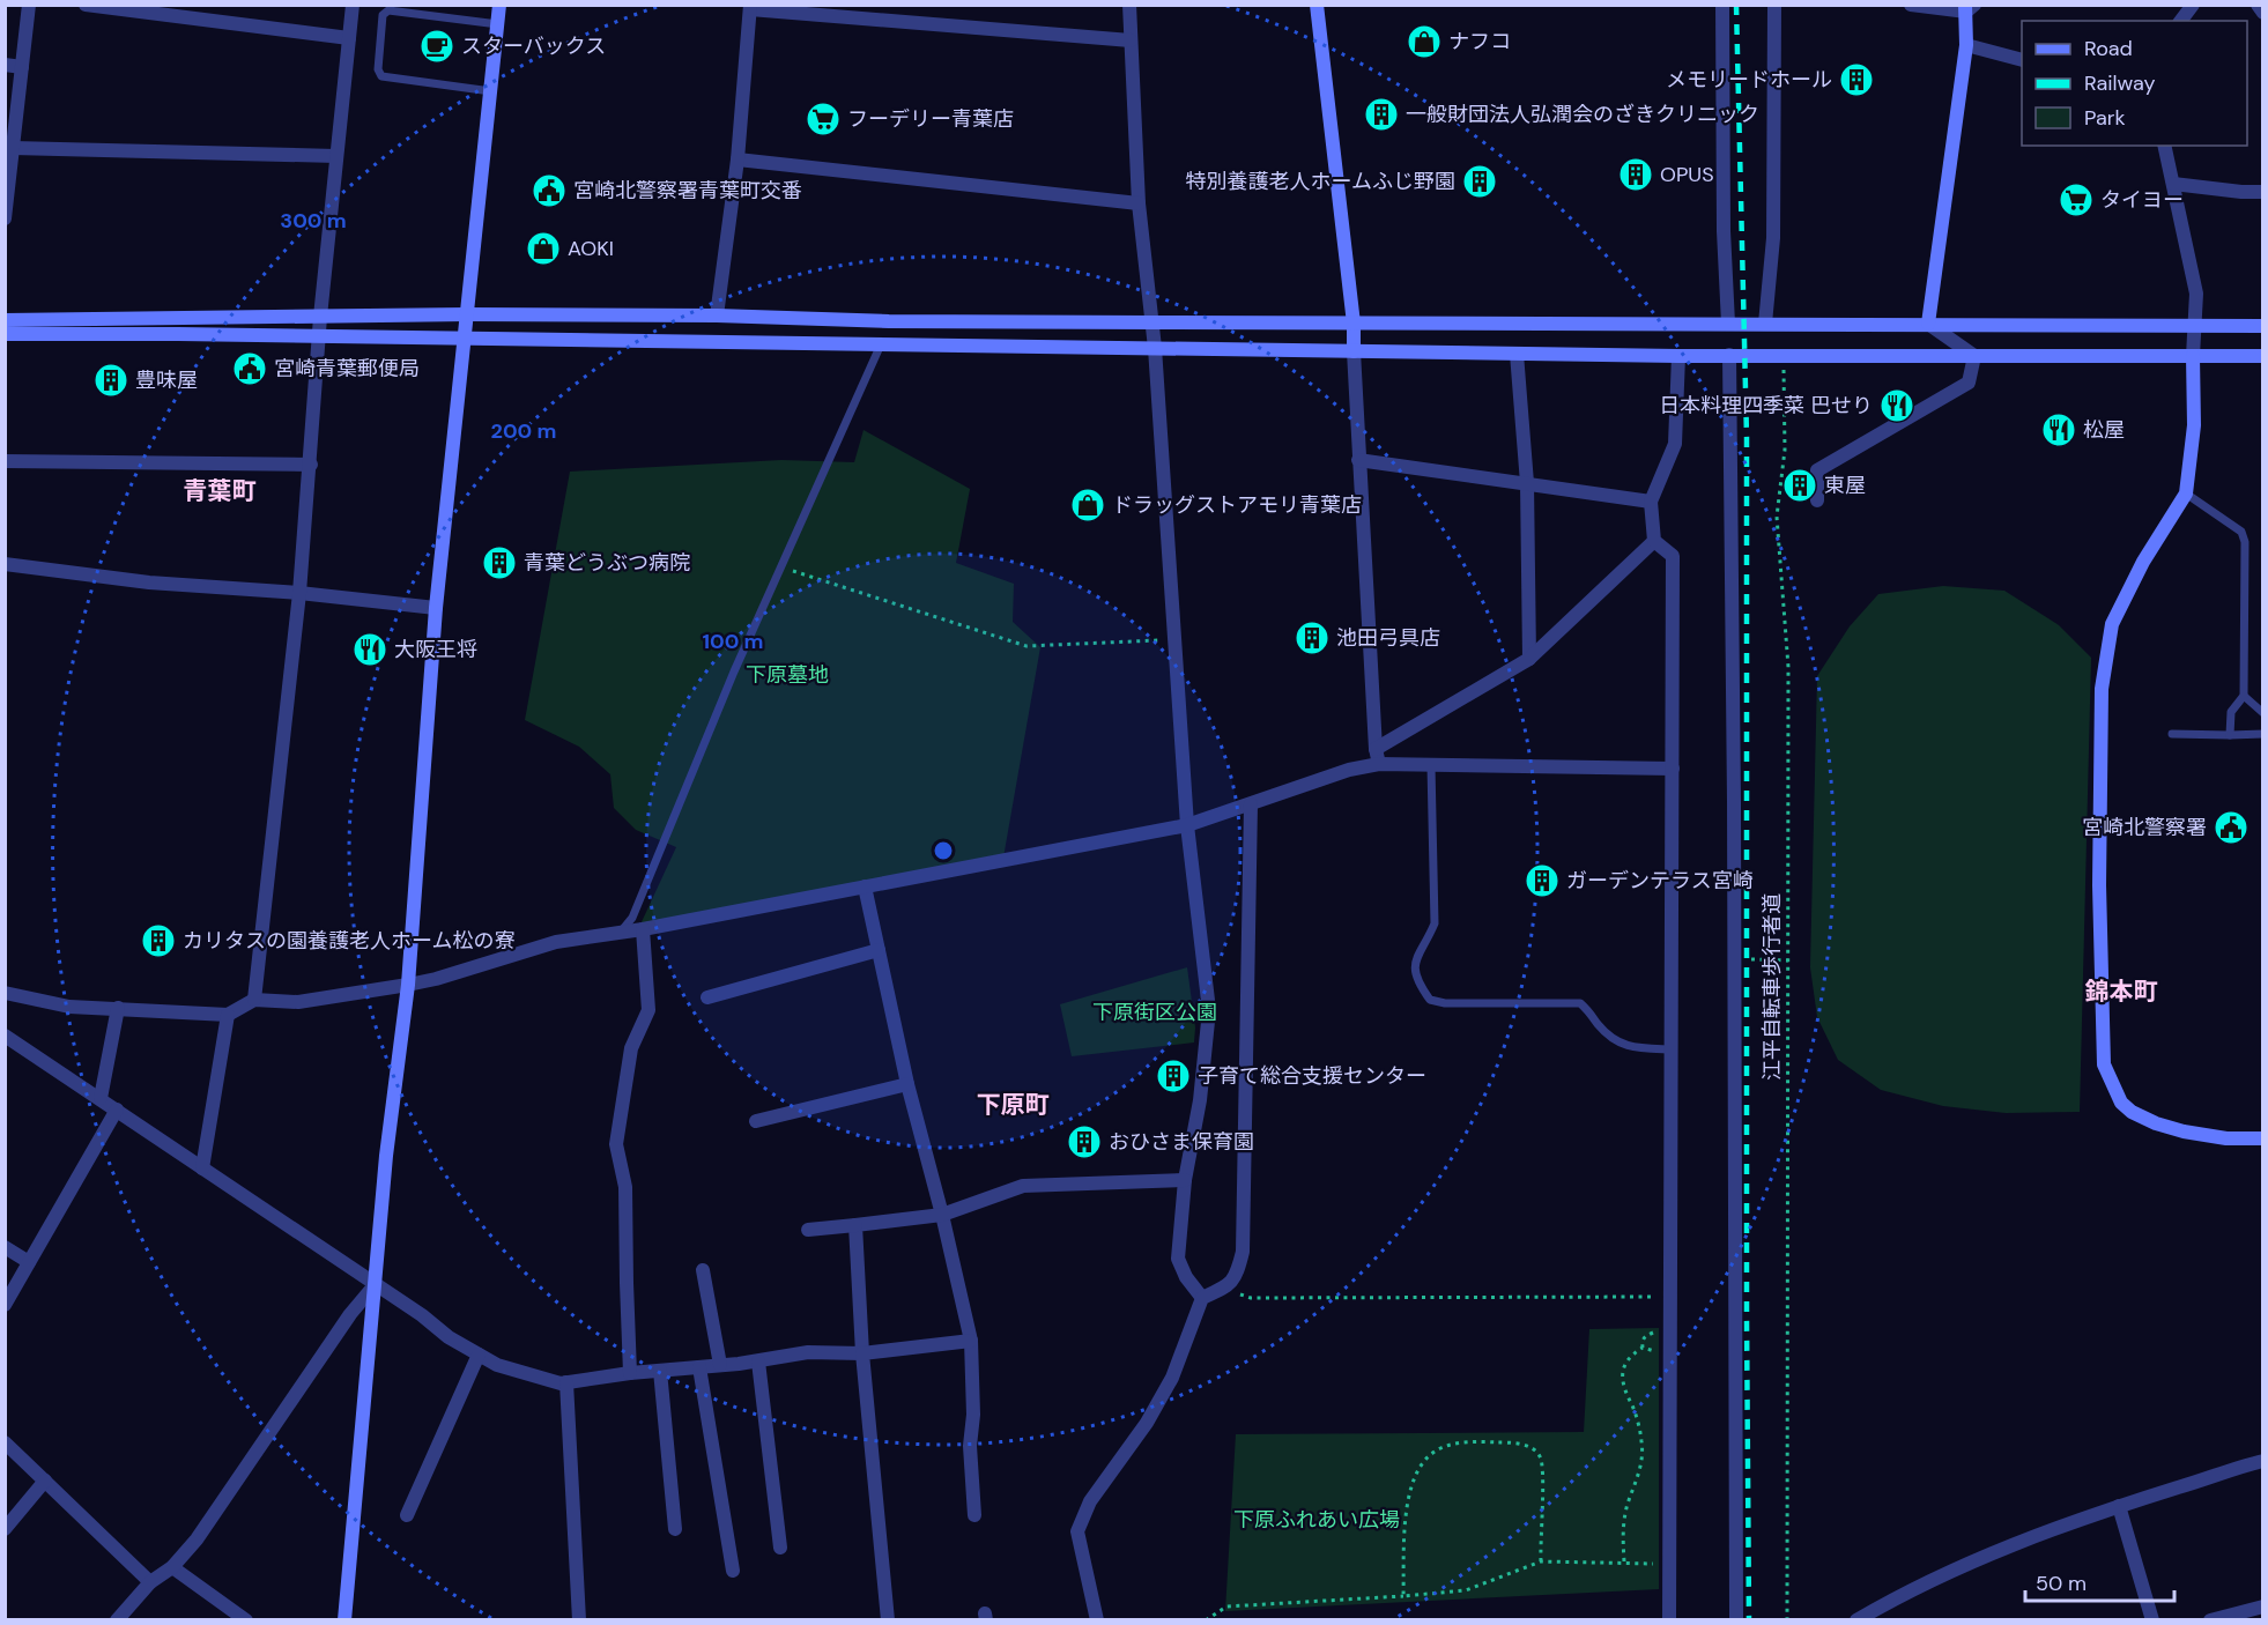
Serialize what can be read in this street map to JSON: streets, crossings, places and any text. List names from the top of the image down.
{
  "streets": {
    "path": ["江平自転車歩行者道"]
  },
  "districts": ["青葉町", "錦本町", "下原町"],
  "parks": ["下原墓地", "下原街区公園", "下原ふれあい広場"],
  "places": {
    "shop": ["ナフコ", "AOKI", "ドラッグストアモリ青葉店"],
    "cafe": ["スターバックス"],
    "building": [
      "メモリードホール",
      "一般財団法人弘潤会のざきクリニック",
      "OPUS",
      "特別養護老人ホームふじ野園",
      "豊味屋",
      "東屋",
      "青葉どうぶつ病院",
      "池田弓具店",
      "ガーデンテラス宮崎",
      "カリタスの園養護老人ホーム松の寮",
      "子育て総合支援センター",
      "おひさま保育園"
    ],
    "supermarket": ["フーデリー青葉店", "タイヨー"],
    "public building": ["宮崎北警察署青葉町交番", "宮崎青葉郵便局", "宮崎北警察署"],
    "restaurant": ["日本料理四季菜 巴せり", "松屋", "大阪王将"]
  },
  "legend": ["Road", "Railway", "Park"],
  "scale_bar": "50 m",
  "rings": ["300 m", "200 m", "100 m"]
}
